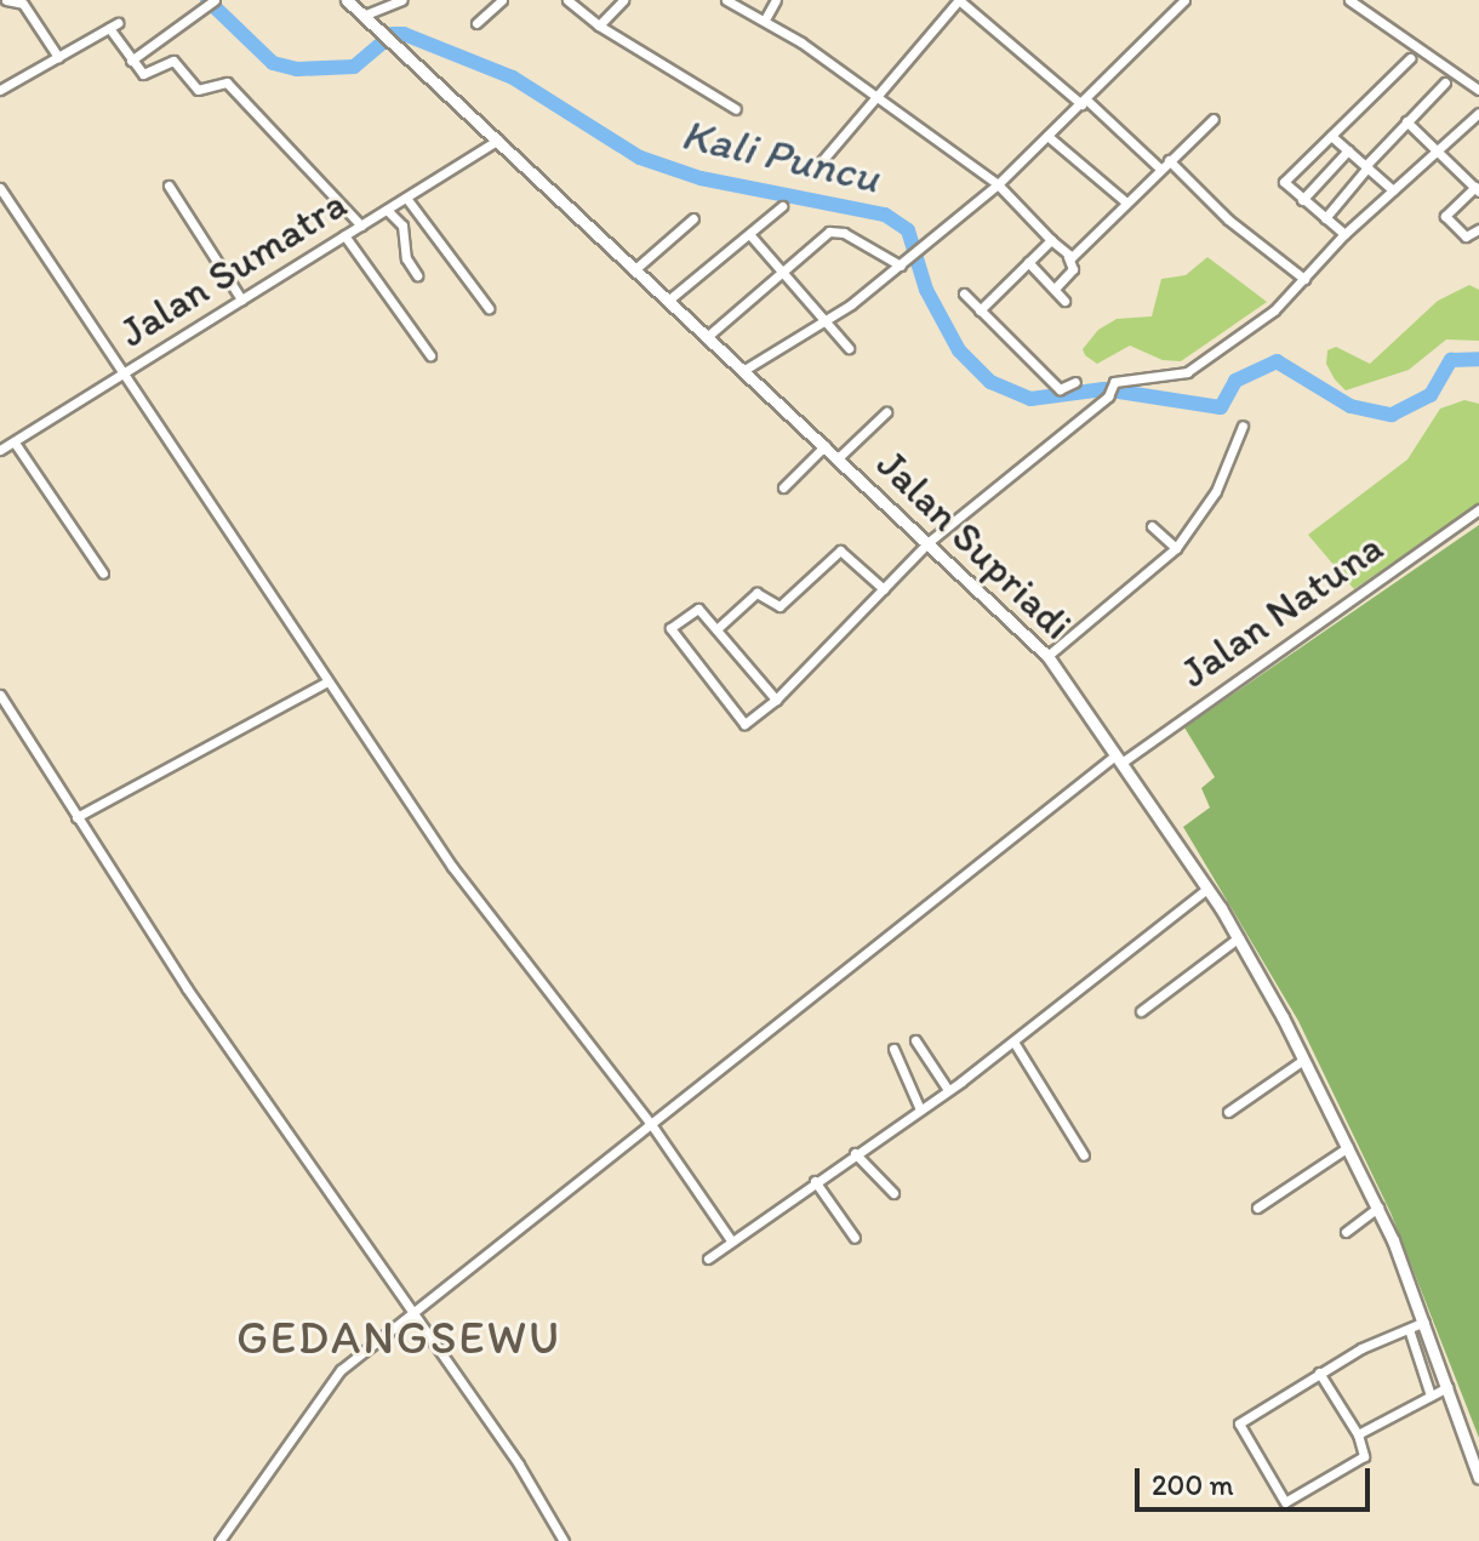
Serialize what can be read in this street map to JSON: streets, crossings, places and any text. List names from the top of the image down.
{
  "streets": {
    "main road": ["Jalan Supriadi"],
    "street": ["Jalan Sumatra", "Jalan Natuna"]
  },
  "crossings": [
    ["Jalan Sumatra", "Jalan Supriadi"],
    ["Jalan Supriadi", "Jalan Natuna"]
  ],
  "districts": ["GEDANGSEWU"],
  "water": ["Kali Puncu"],
  "scale_bar": "200 m"
}
